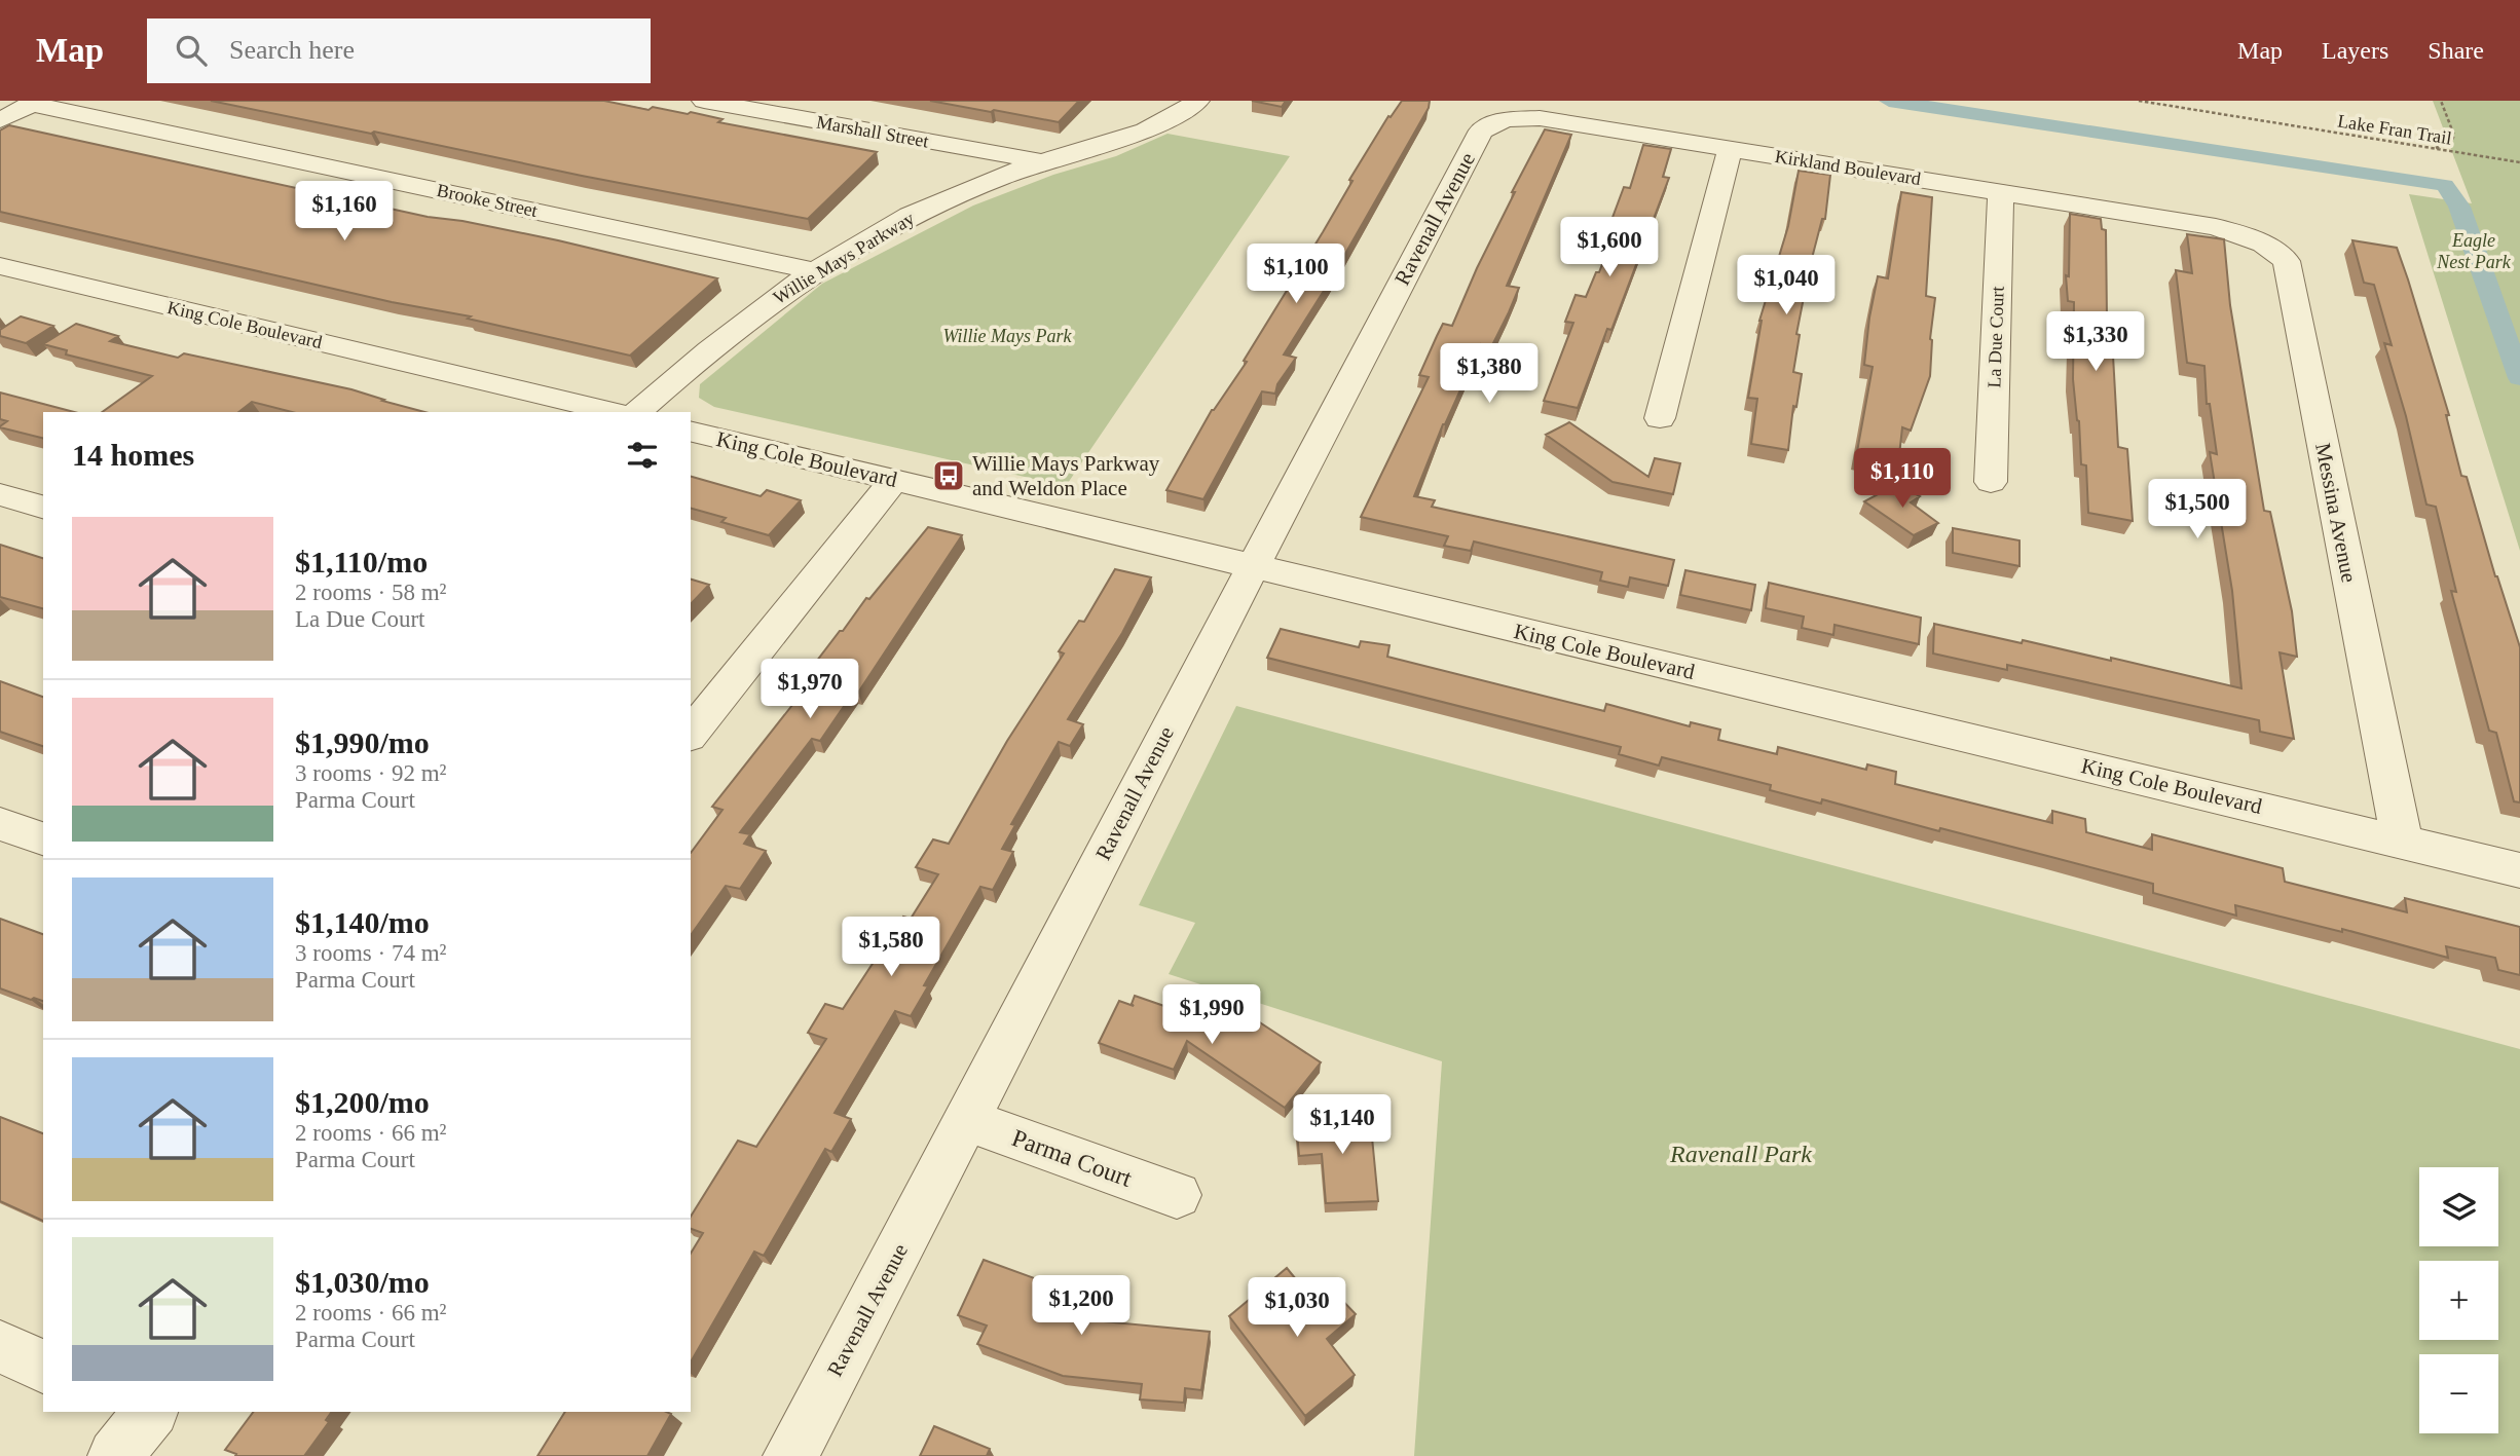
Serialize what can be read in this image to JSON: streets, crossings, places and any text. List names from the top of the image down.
{
  "streets": {
    "street": [
      "Marshall Street",
      "Kirkland Boulevard",
      "Brooke Street",
      "Ravenall Avenue",
      "Willie Mays Parkway",
      "King Cole Boulevard",
      "La Due Court",
      "Messina Avenue",
      "Parma Court"
    ],
    "path": ["Lake Fran Trail"]
  },
  "crossings": [
    ["Marshall Street", "Willie Mays Parkway"],
    ["Kirkland Boulevard", "Ravenall Avenue"],
    ["Kirkland Boulevard", "La Due Court"],
    ["Kirkland Boulevard", "Messina Avenue"],
    ["Brooke Street", "Willie Mays Parkway"],
    ["Ravenall Avenue", "King Cole Boulevard"],
    ["Ravenall Avenue", "Parma Court"],
    ["King Cole Boulevard", "Messina Avenue"]
  ],
  "parks": ["Eagle Nest Park", "Willie Mays Park", "Ravenall Park"],
  "places": {
    "bus stop": ["Willie Mays Parkway and Weldon Place"]
  },
  "page": {
    "header": "Map",
    "search": "Search here",
    "nav": ["Map", "Layers", "Share"],
    "price": [
      "$1,160",
      "$1,600",
      "$1,100",
      "$1,040",
      "$1,330",
      "$1,380",
      "$1,110",
      "$1,500",
      "$1,970",
      "$1,580",
      "$1,990",
      "$1,140",
      "$1,200",
      "$1,030"
    ],
    "heading": "14 homes",
    "list": [
      {
        "name": "$1,110/mo",
        "note": "2 rooms · 58 m² · La Due Court"
      },
      {
        "name": "$1,990/mo",
        "note": "3 rooms · 92 m² · Parma Court"
      },
      {
        "name": "$1,140/mo",
        "note": "3 rooms · 74 m² · Parma Court"
      },
      {
        "name": "$1,200/mo",
        "note": "2 rooms · 66 m² · Parma Court"
      },
      {
        "name": "$1,030/mo",
        "note": "2 rooms · 66 m² · Parma Court"
      }
    ],
    "map_buttons": ["+", "−"]
  }
}
